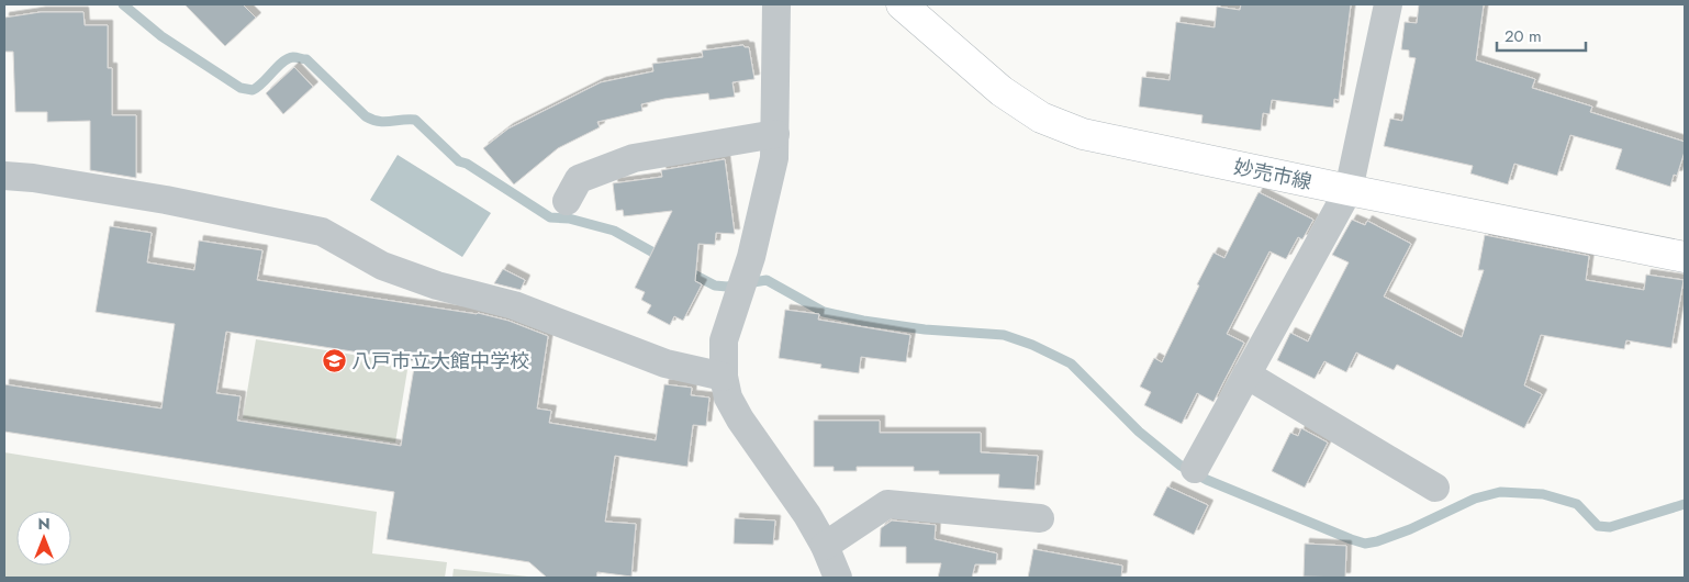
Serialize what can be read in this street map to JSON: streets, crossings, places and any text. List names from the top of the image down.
{
  "streets": {
    "main road": ["妙売市線"]
  },
  "places": {
    "school or university": ["八戸市立大館中学校"]
  },
  "scale_bar": "20 m",
  "north": "top"
}
